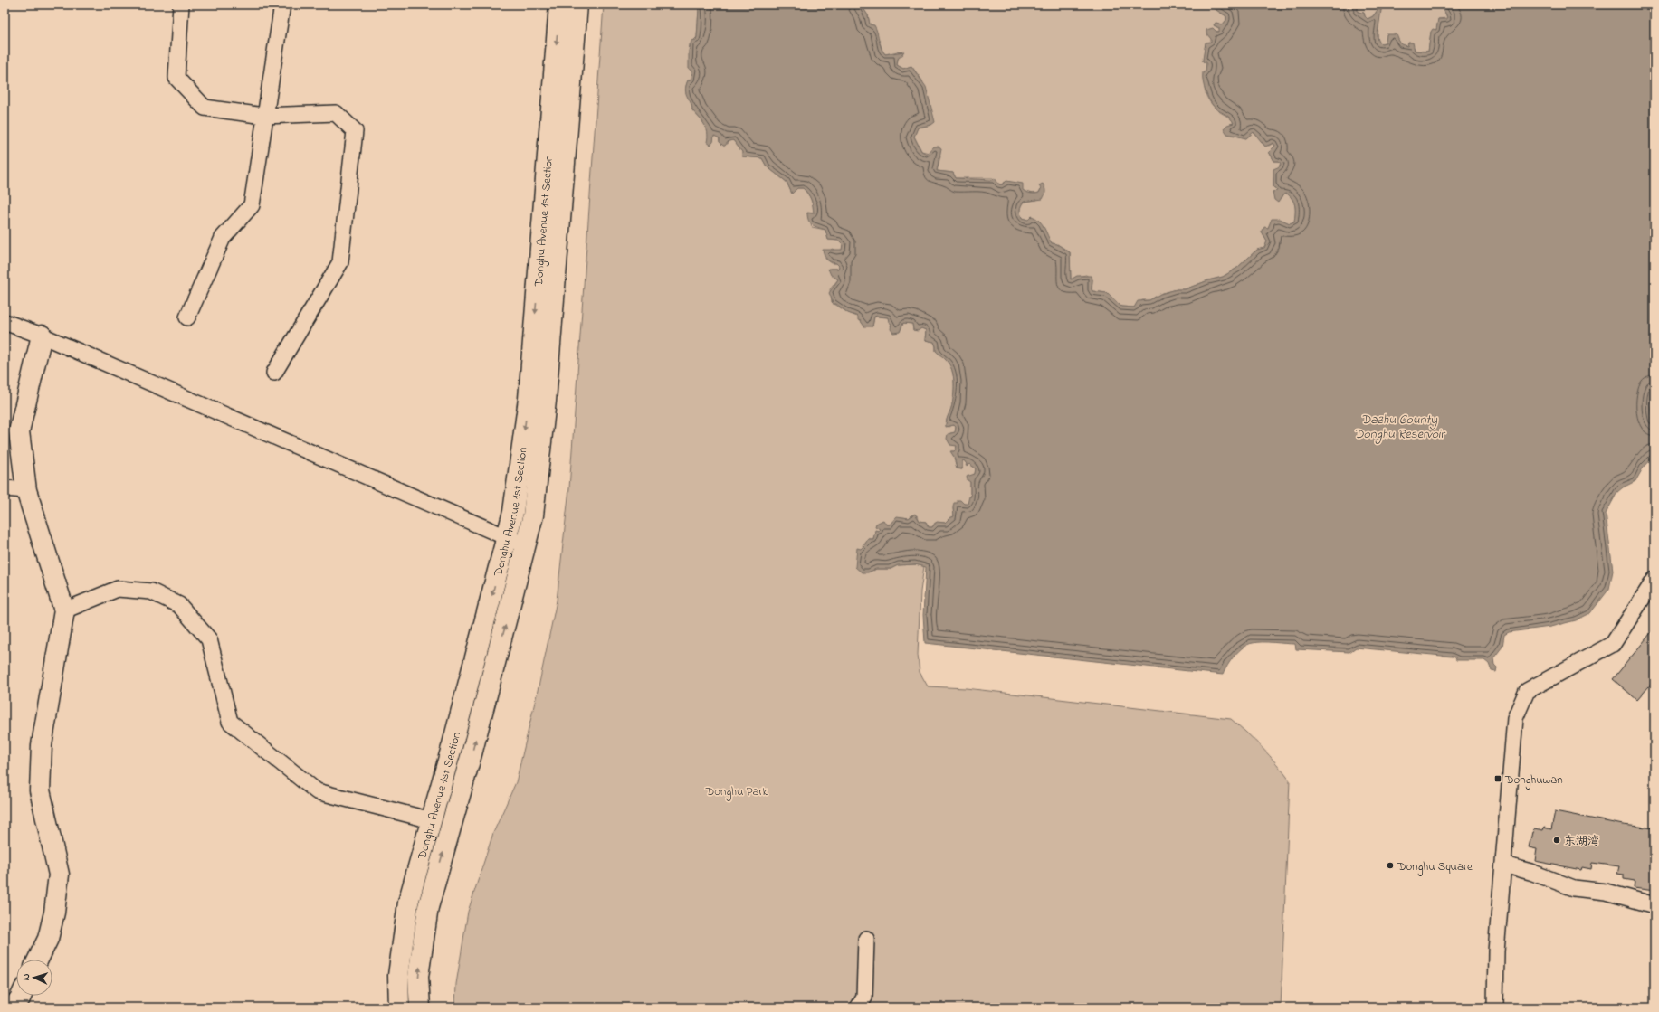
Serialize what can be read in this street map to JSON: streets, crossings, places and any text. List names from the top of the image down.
{
  "streets": {
    "main road": ["Donghu Avenue 1st Section"]
  },
  "water": ["Dazhu County Donghu Reservoir"],
  "parks": ["Donghu Park"],
  "places": {
    "transit": ["Donghuwan"],
    "other": ["东湖湾", "Donghu Square"]
  },
  "north": "left"
}
